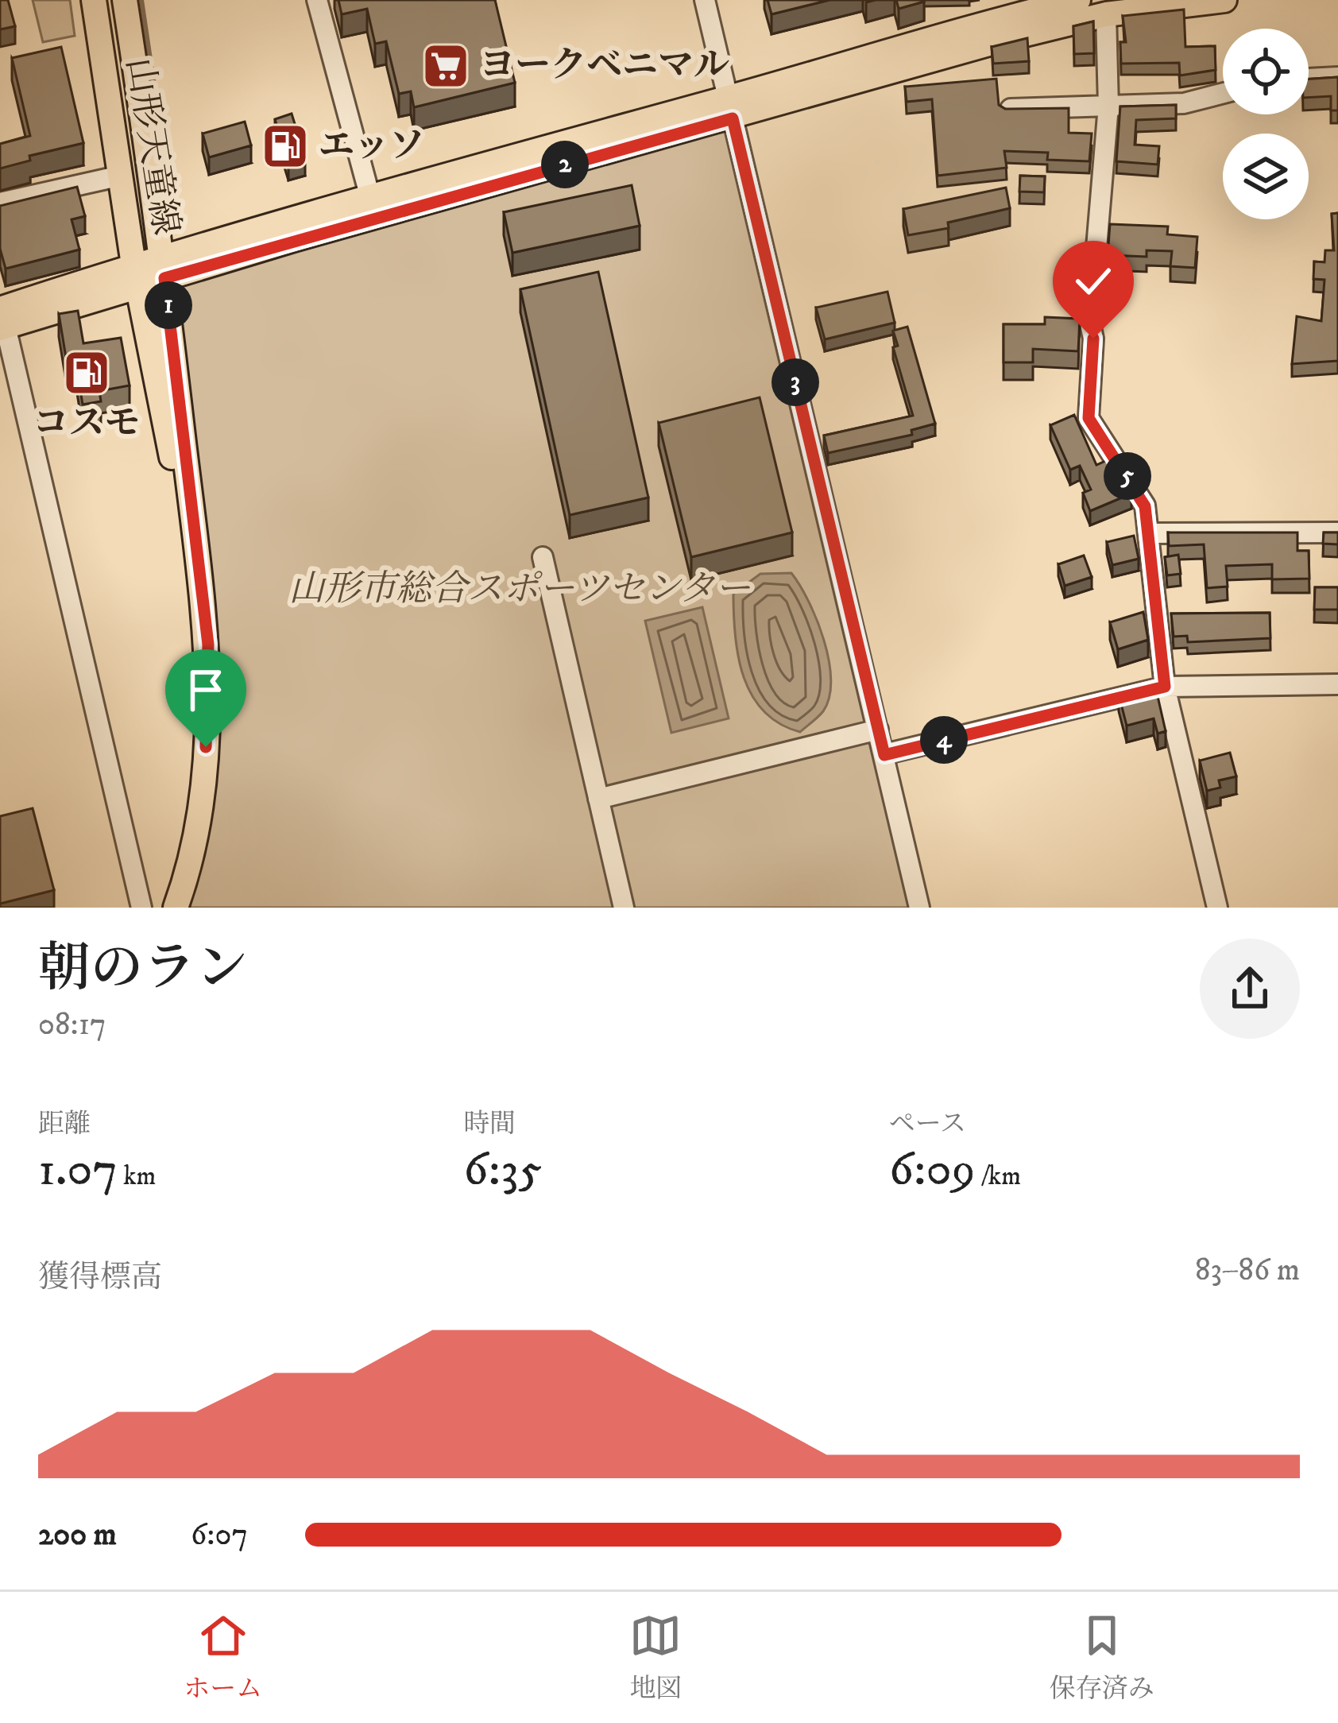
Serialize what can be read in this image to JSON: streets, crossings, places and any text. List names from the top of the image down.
{
  "streets": {
    "main road": ["山形天童線"]
  },
  "parks": ["山形市総合スポーツセンター"],
  "places": {
    "supermarket": ["ヨークベニマル"],
    "fuel station": ["エッソ", "コスモ"]
  },
  "page": {
    "pins": [
      "2",
      "1",
      "3",
      "5",
      "4"
    ],
    "heading": ["朝のラン", "08:17"],
    "stats": [
      ["距離", "1.07 km"],
      ["時間", "6:35"],
      ["ペース", "6:09 /km"]
    ],
    "chart": ["獲得標高", "83–86 m"],
    "list": [
      {
        "name": "200 m",
        "note": "6:07"
      }
    ],
    "tabs": ["ホーム", "地図", "保存済み"]
  }
}
